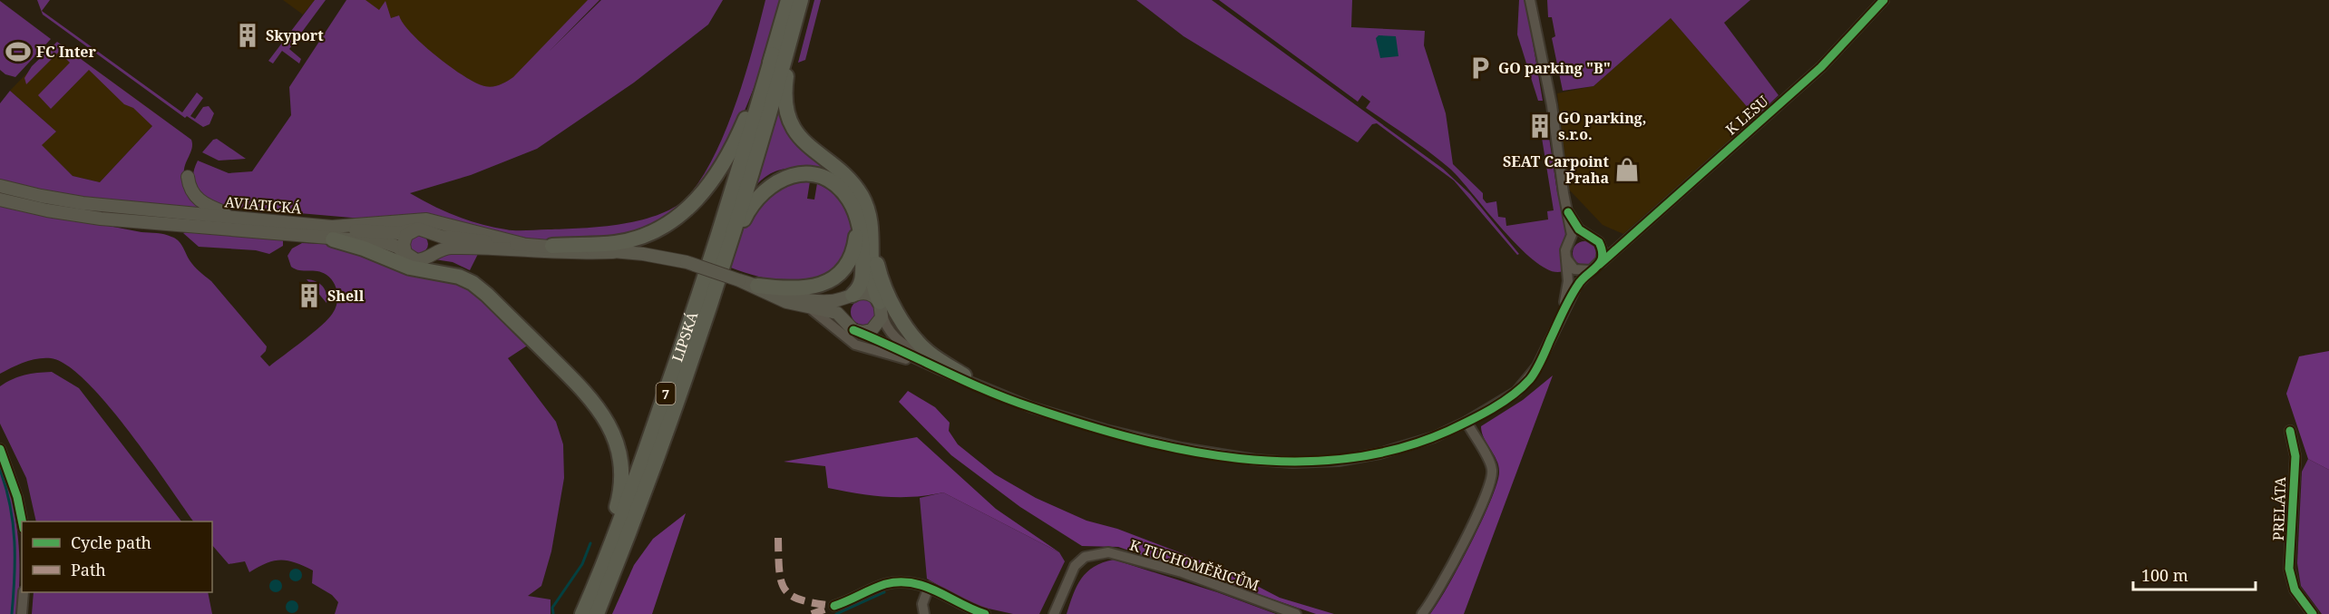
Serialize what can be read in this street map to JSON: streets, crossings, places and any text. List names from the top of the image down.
{
  "streets": {
    "highway": ["LIPSKÁ", "7"],
    "main road": ["AVIATICKÁ"],
    "street": ["K LESU", "PRELÁTA", "K TUCHOMĚŘICŮM"]
  },
  "crossings": [
    ["LIPSKÁ", "7"]
  ],
  "places": {
    "building": ["Skyport", "GO parking, s.r.o.", "Shell"],
    "sports": ["FC Inter"],
    "parking": ["GO parking \"B\""],
    "shop": ["SEAT Carpoint Praha"]
  },
  "legend": ["Cycle path", "Path"],
  "scale_bar": "100 m"
}
